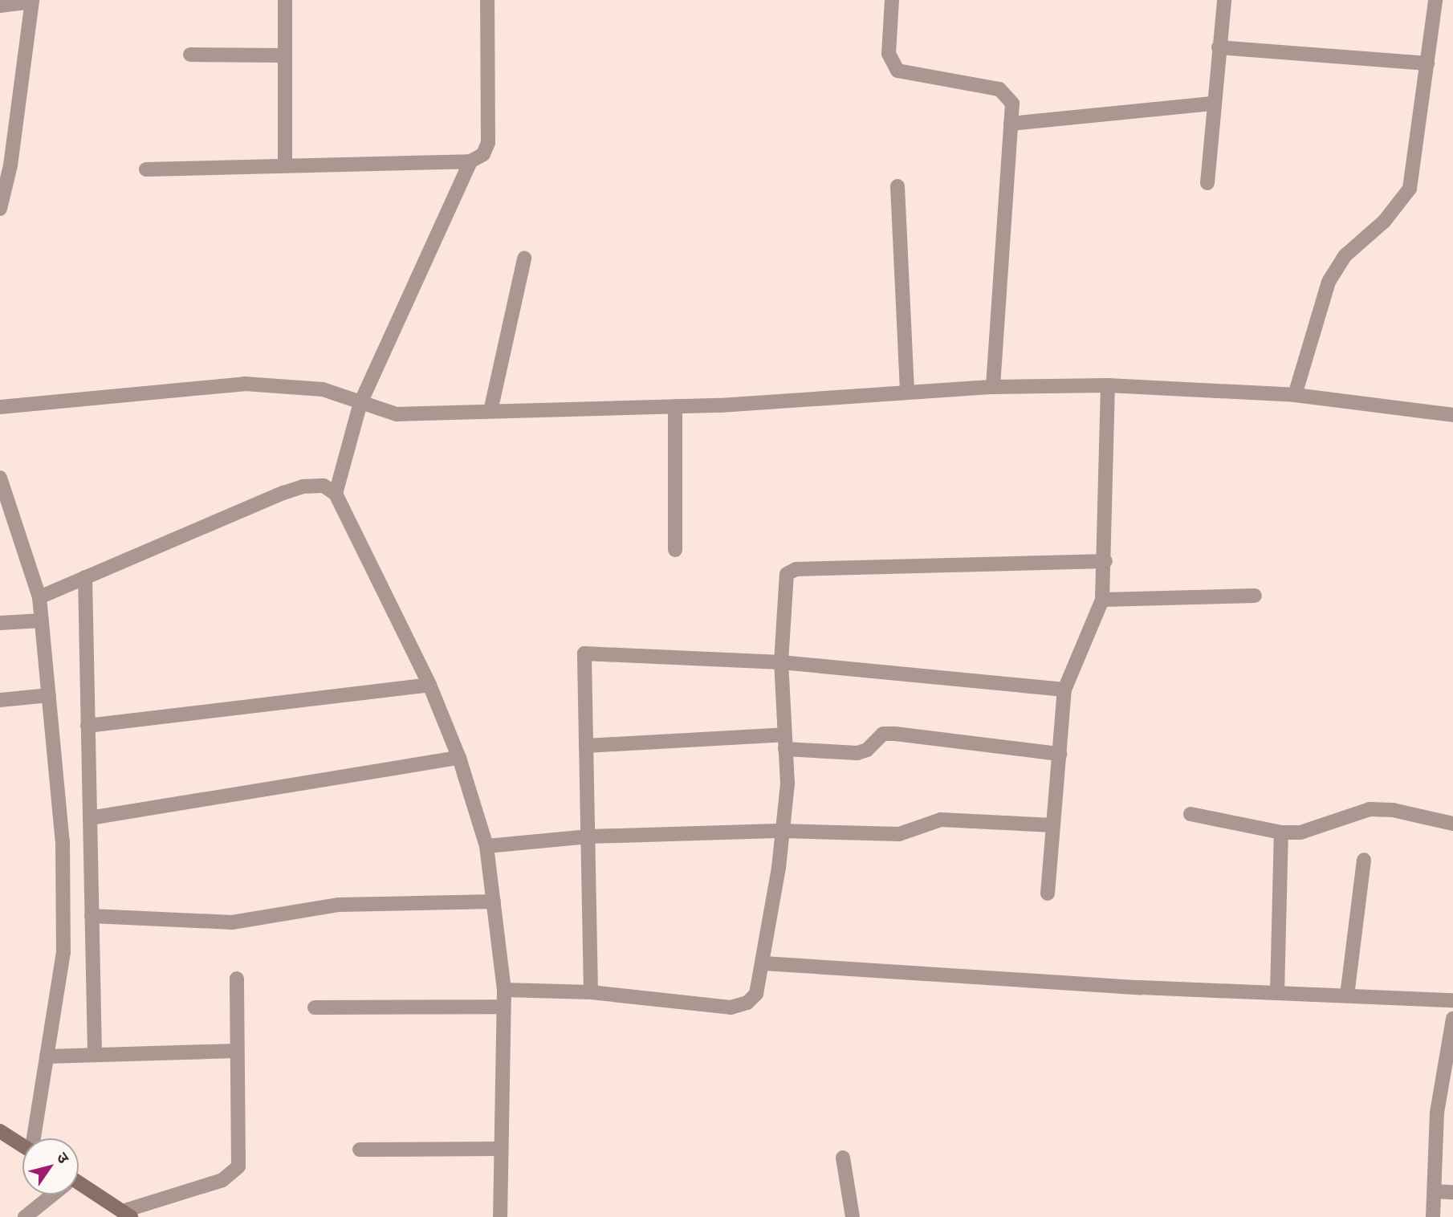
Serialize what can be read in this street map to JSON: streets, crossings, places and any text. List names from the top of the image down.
{
  "north": "top right"
}
